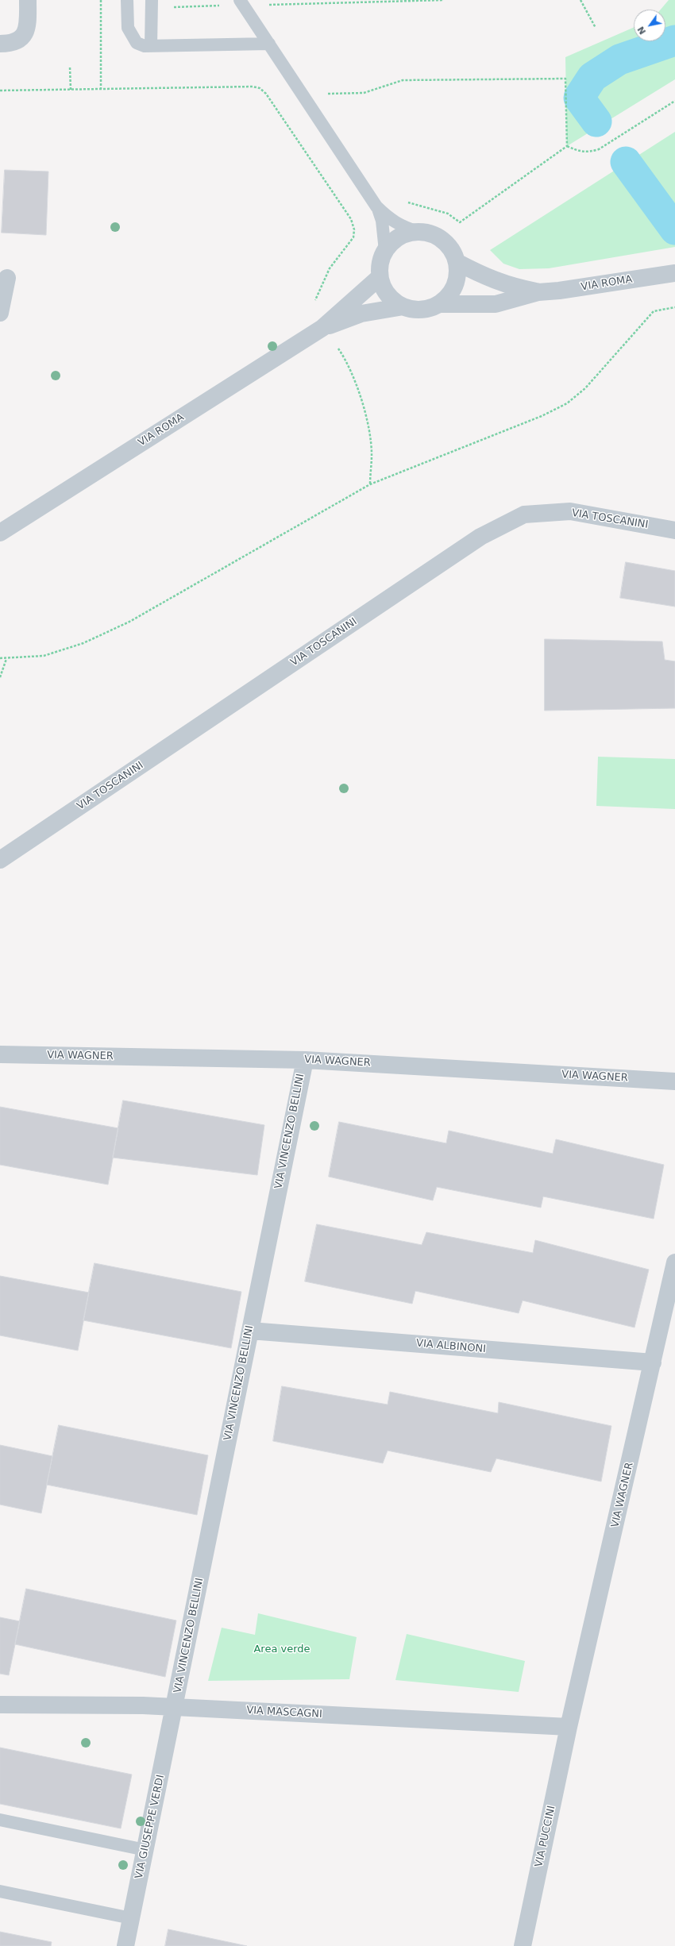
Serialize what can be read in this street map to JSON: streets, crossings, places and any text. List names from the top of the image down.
{
  "streets": {
    "street": [
      "VIA ROMA",
      "VIA TOSCANINI",
      "VIA WAGNER",
      "VIA VINCENZO BELLINI",
      "VIA ALBINONI",
      "VIA MASCAGNI",
      "VIA GIUSEPPE VERDI",
      "VIA PUCCINI"
    ]
  },
  "crossings": [
    ["VIA WAGNER", "VIA VINCENZO BELLINI"],
    ["VIA WAGNER", "VIA ALBINONI"],
    ["VIA WAGNER", "VIA MASCAGNI"],
    ["VIA WAGNER", "VIA PUCCINI"],
    ["VIA VINCENZO BELLINI", "VIA ALBINONI"],
    ["VIA VINCENZO BELLINI", "VIA MASCAGNI"],
    ["VIA VINCENZO BELLINI", "VIA GIUSEPPE VERDI"],
    ["VIA MASCAGNI", "VIA GIUSEPPE VERDI"],
    ["VIA MASCAGNI", "VIA PUCCINI"]
  ],
  "parks": ["Area verde"],
  "north": "bottom left"
}
